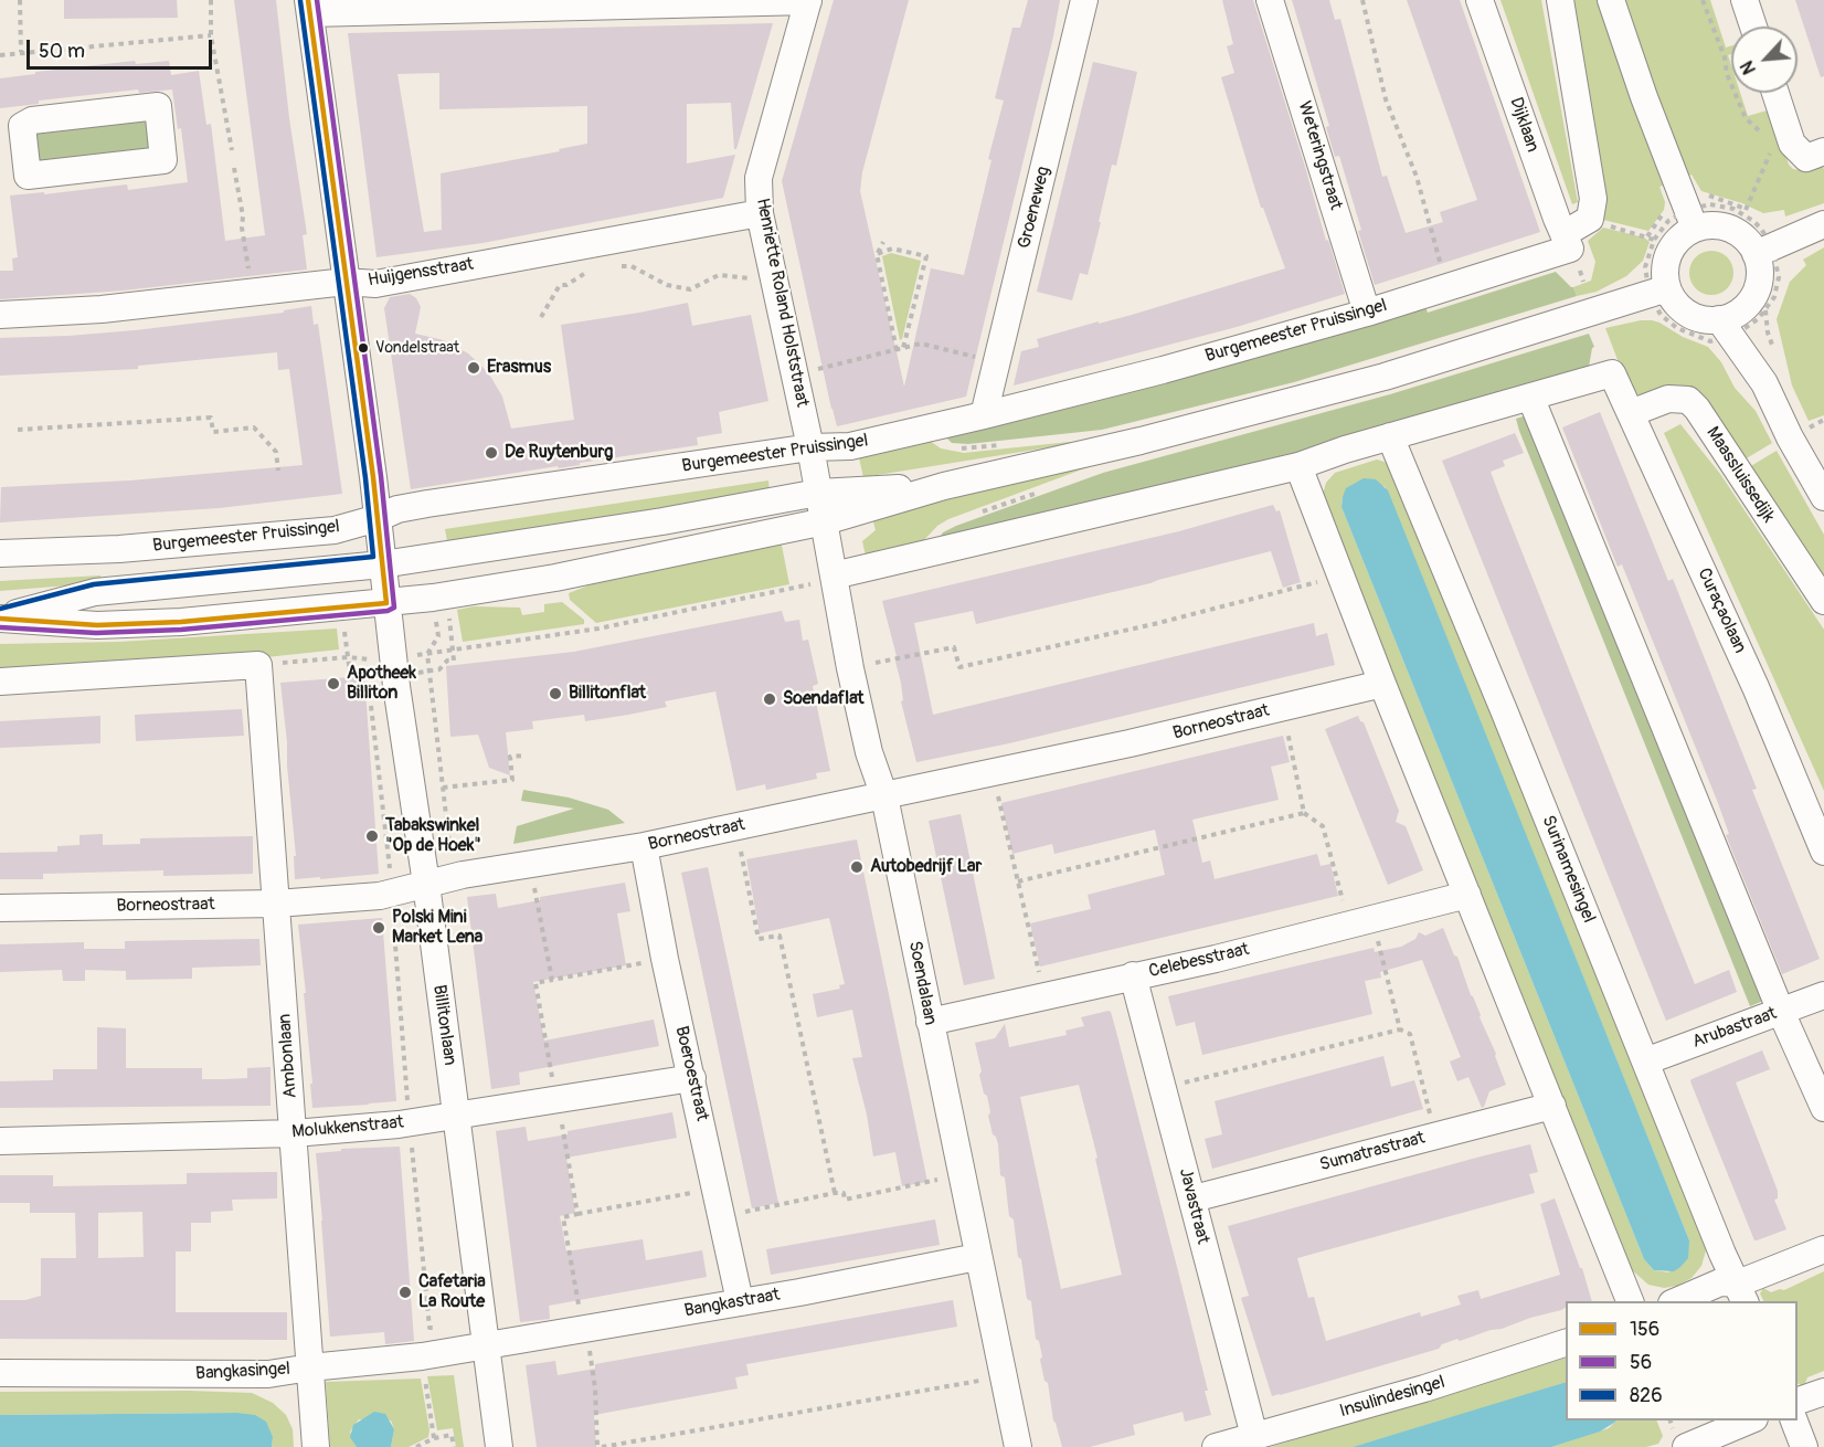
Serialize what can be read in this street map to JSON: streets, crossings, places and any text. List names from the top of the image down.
{
  "streets": {
    "street": [
      "Dijklaan",
      "Weteringstraat",
      "Groeneweg",
      "Huijgensstraat",
      "Henriette Roland Holststraat",
      "Burgemeester Pruissingel",
      "Maassluissedijk",
      "Curaçaolaan",
      "Borneostraat",
      "Surinamesingel",
      "Celebesstraat",
      "Soendalaan",
      "Billitonlaan",
      "Arubastraat",
      "Ambonlaan",
      "Boeroestraat",
      "Molukkenstraat",
      "Sumatrastraat",
      "Javastraat",
      "Bangkastraat",
      "Bangkasingel",
      "Insulindesingel"
    ]
  },
  "crossings": [
    ["Dijklaan", "Burgemeester Pruissingel"],
    ["Weteringstraat", "Burgemeester Pruissingel"],
    ["Groeneweg", "Burgemeester Pruissingel"],
    ["Huijgensstraat", "Henriette Roland Holststraat"],
    ["Henriette Roland Holststraat", "Burgemeester Pruissingel"],
    ["Henriette Roland Holststraat", "Soendalaan"],
    ["Maassluissedijk", "Curaçaolaan"],
    ["Borneostraat", "Soendalaan"],
    ["Borneostraat", "Billitonlaan"],
    ["Borneostraat", "Ambonlaan"],
    ["Borneostraat", "Boeroestraat"],
    ["Surinamesingel", "Arubastraat"],
    ["Celebesstraat", "Soendalaan"],
    ["Celebesstraat", "Javastraat"],
    ["Soendalaan", "Bangkastraat"],
    ["Billitonlaan", "Molukkenstraat"],
    ["Billitonlaan", "Bangkastraat"],
    ["Billitonlaan", "Bangkasingel"],
    ["Ambonlaan", "Molukkenstraat"],
    ["Ambonlaan", "Bangkasingel"],
    ["Boeroestraat", "Molukkenstraat"],
    ["Boeroestraat", "Bangkastraat"],
    ["Sumatrastraat", "Javastraat"],
    ["Javastraat", "Insulindesingel"],
    ["Bangkastraat", "Bangkasingel"]
  ],
  "places": [
    "Vondelstraat",
    "Erasmus",
    "De Ruytenburg",
    "Apotheek Billiton",
    "Billitonflat",
    "Soendaflat",
    "Tabakswinkel \"Op de Hoek\"",
    "Autobedrijf Lar",
    "Polski Mini Market Lena",
    "Cafetaria La Route"
  ],
  "lines": ["transit line 156", "transit line 56", "transit line 826"],
  "legend": ["156", "56", "826"],
  "scale_bar": "50 m",
  "north": "bottom left"
}
